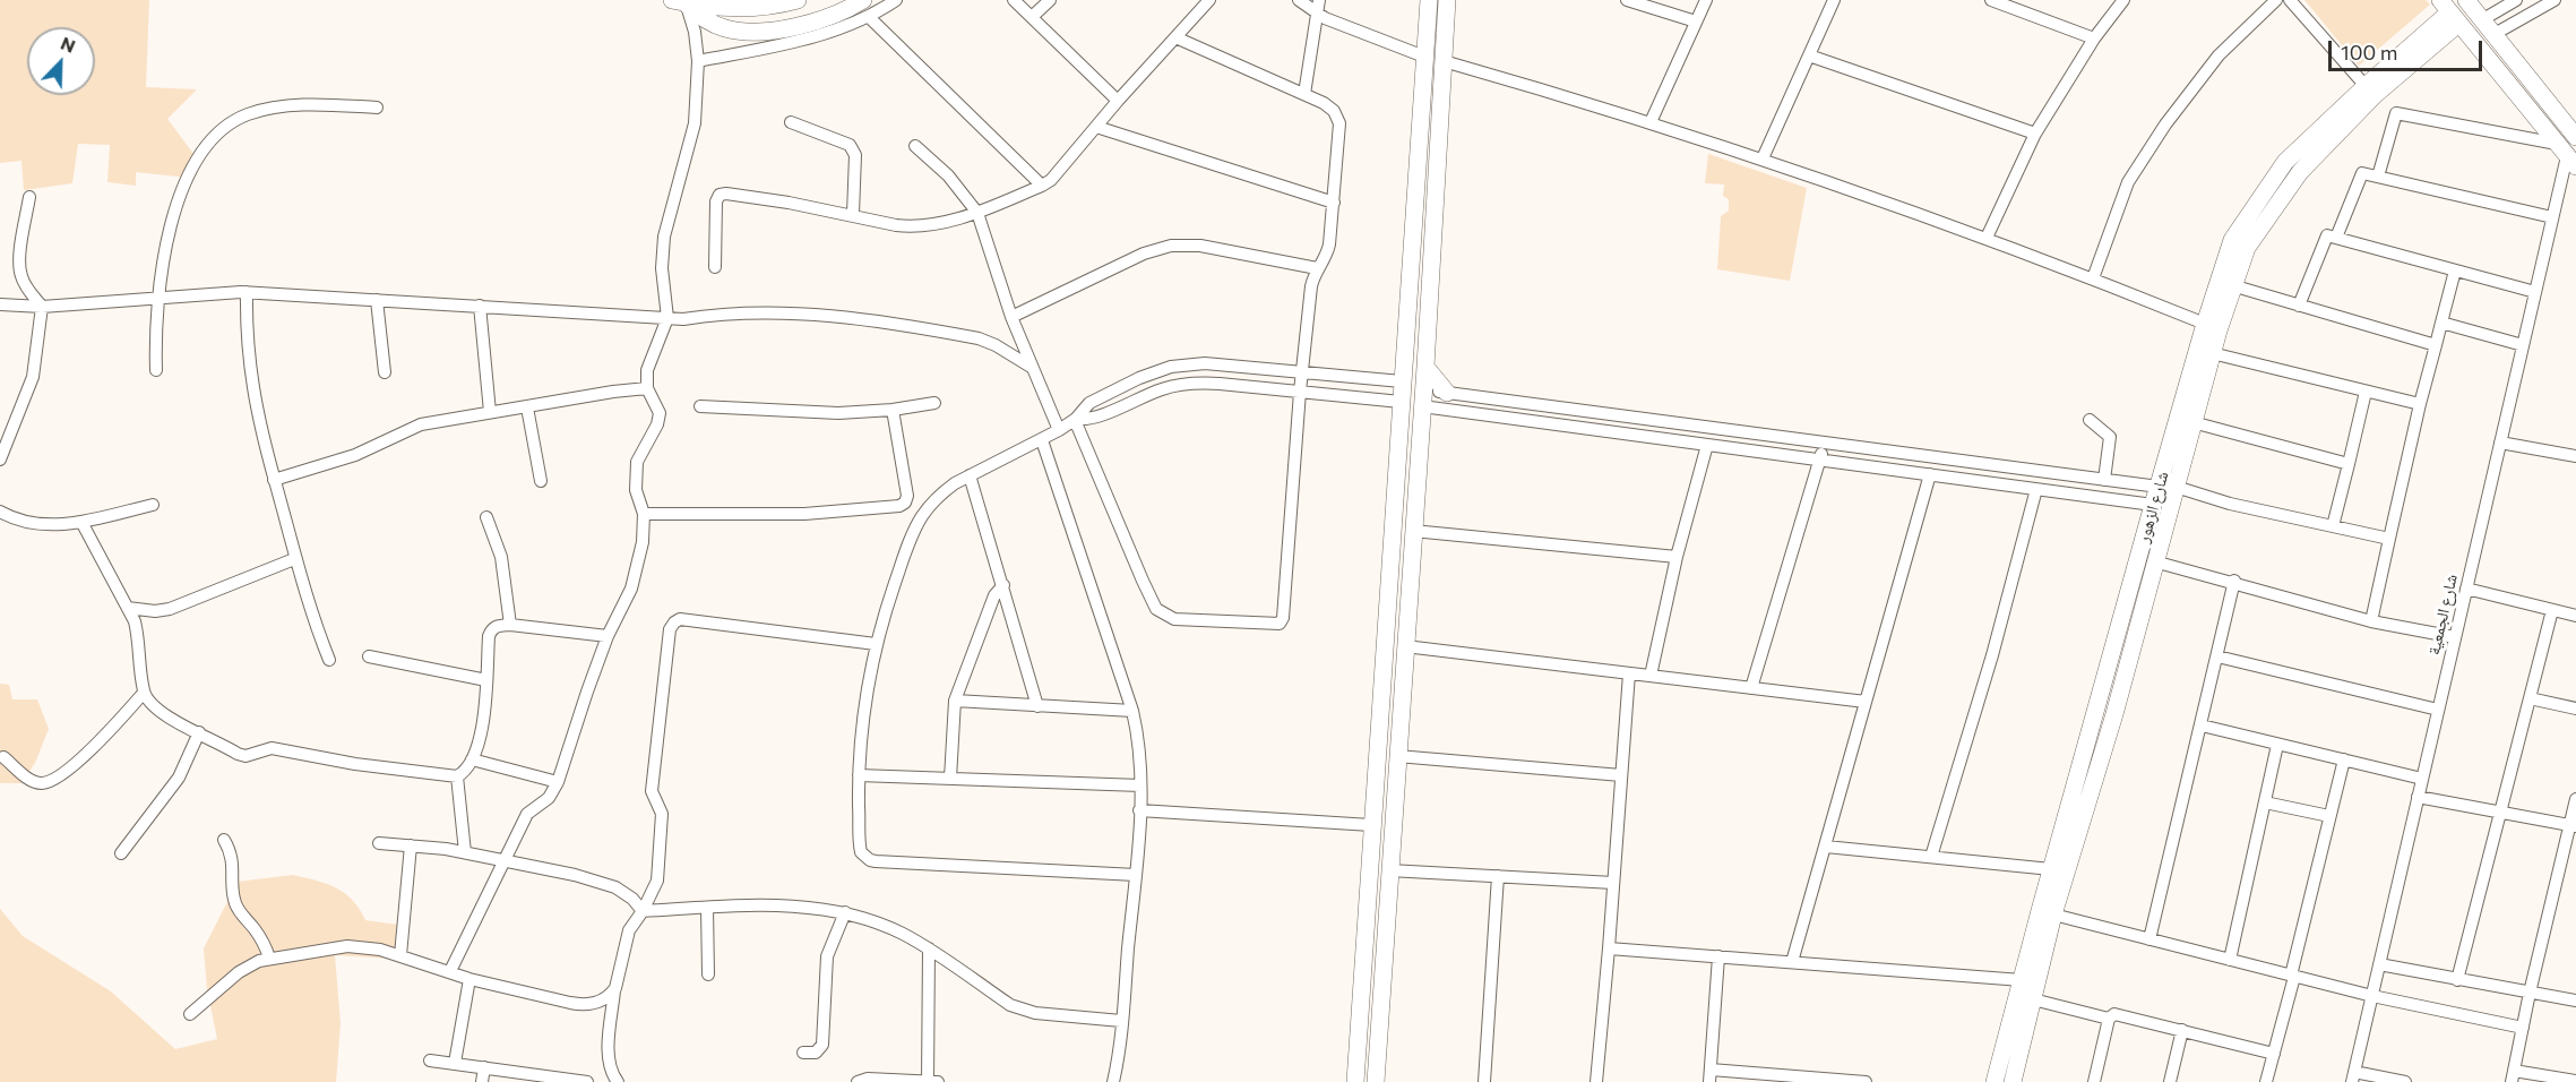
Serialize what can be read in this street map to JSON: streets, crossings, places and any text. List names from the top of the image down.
{
  "streets": {
    "main road": ["شارع الزهور"],
    "street": ["شارع الجمعية"]
  },
  "scale_bar": "100 m",
  "north": "top right"
}
